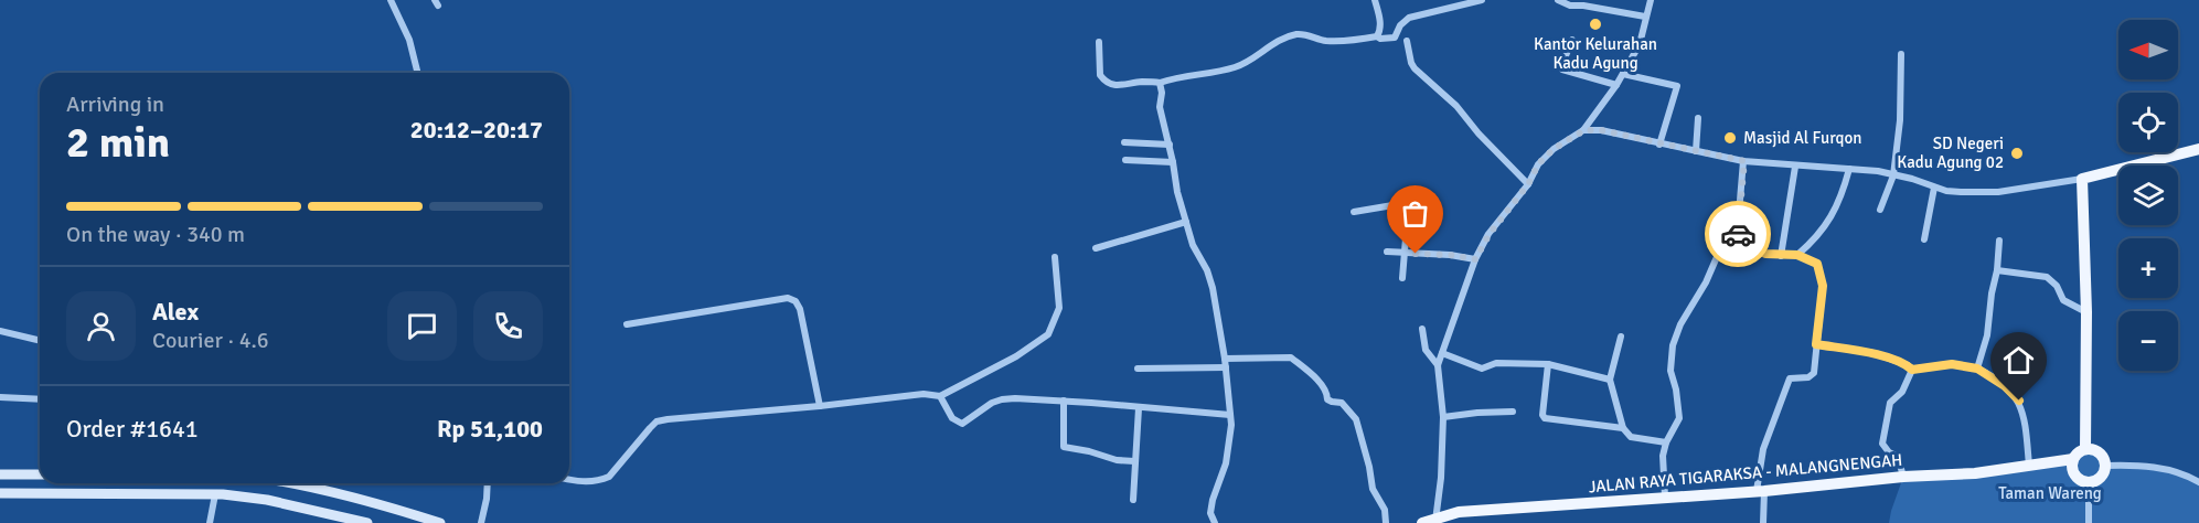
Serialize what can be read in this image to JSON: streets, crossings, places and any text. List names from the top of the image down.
{
  "streets": {
    "main road": ["JALAN RAYA TIGARAKSA - MALANGNENGAH"]
  },
  "parks": ["Taman Wareng"],
  "places": ["Kantor Kelurahan Kadu Agung", "Masjid Al Furqon", "SD Negeri Kadu Agung 02"],
  "north": "left",
  "page": {
    "map_buttons": ["+", "−"],
    "heading": ["2 min", "Arriving in", "20:12–20:17"],
    "panel": [
      "Alex",
      "Courier · 4.6",
      "Order #1641",
      "Rp 51,100"
    ],
    "bar": "On the way · 340 m"
  }
}
